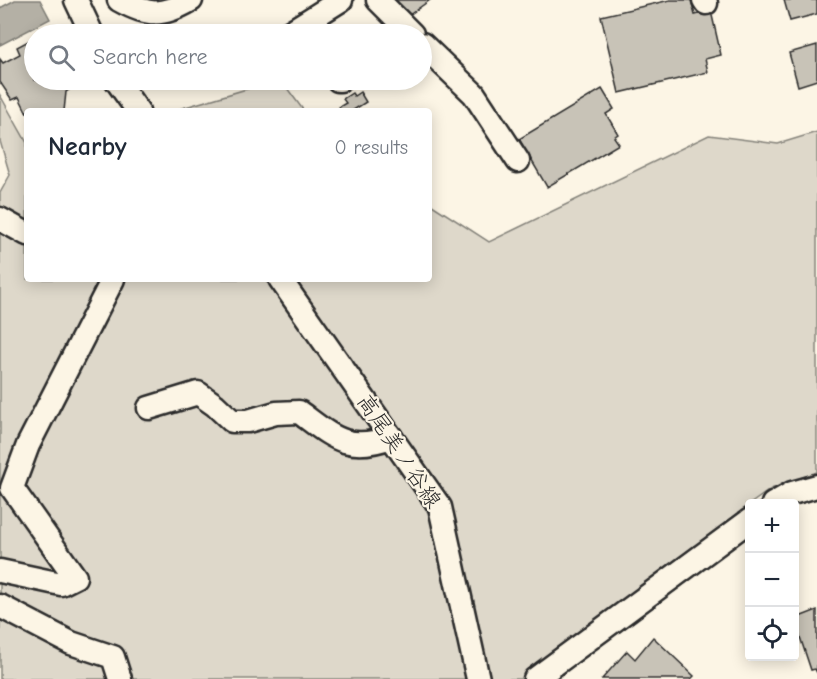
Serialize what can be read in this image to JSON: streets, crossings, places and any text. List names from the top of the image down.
{
  "streets": {
    "street": ["高尾美ノ谷線"]
  },
  "page": {
    "search": "Search here",
    "heading": ["Nearby", "0 results"],
    "map_buttons": ["+", "−"]
  }
}
